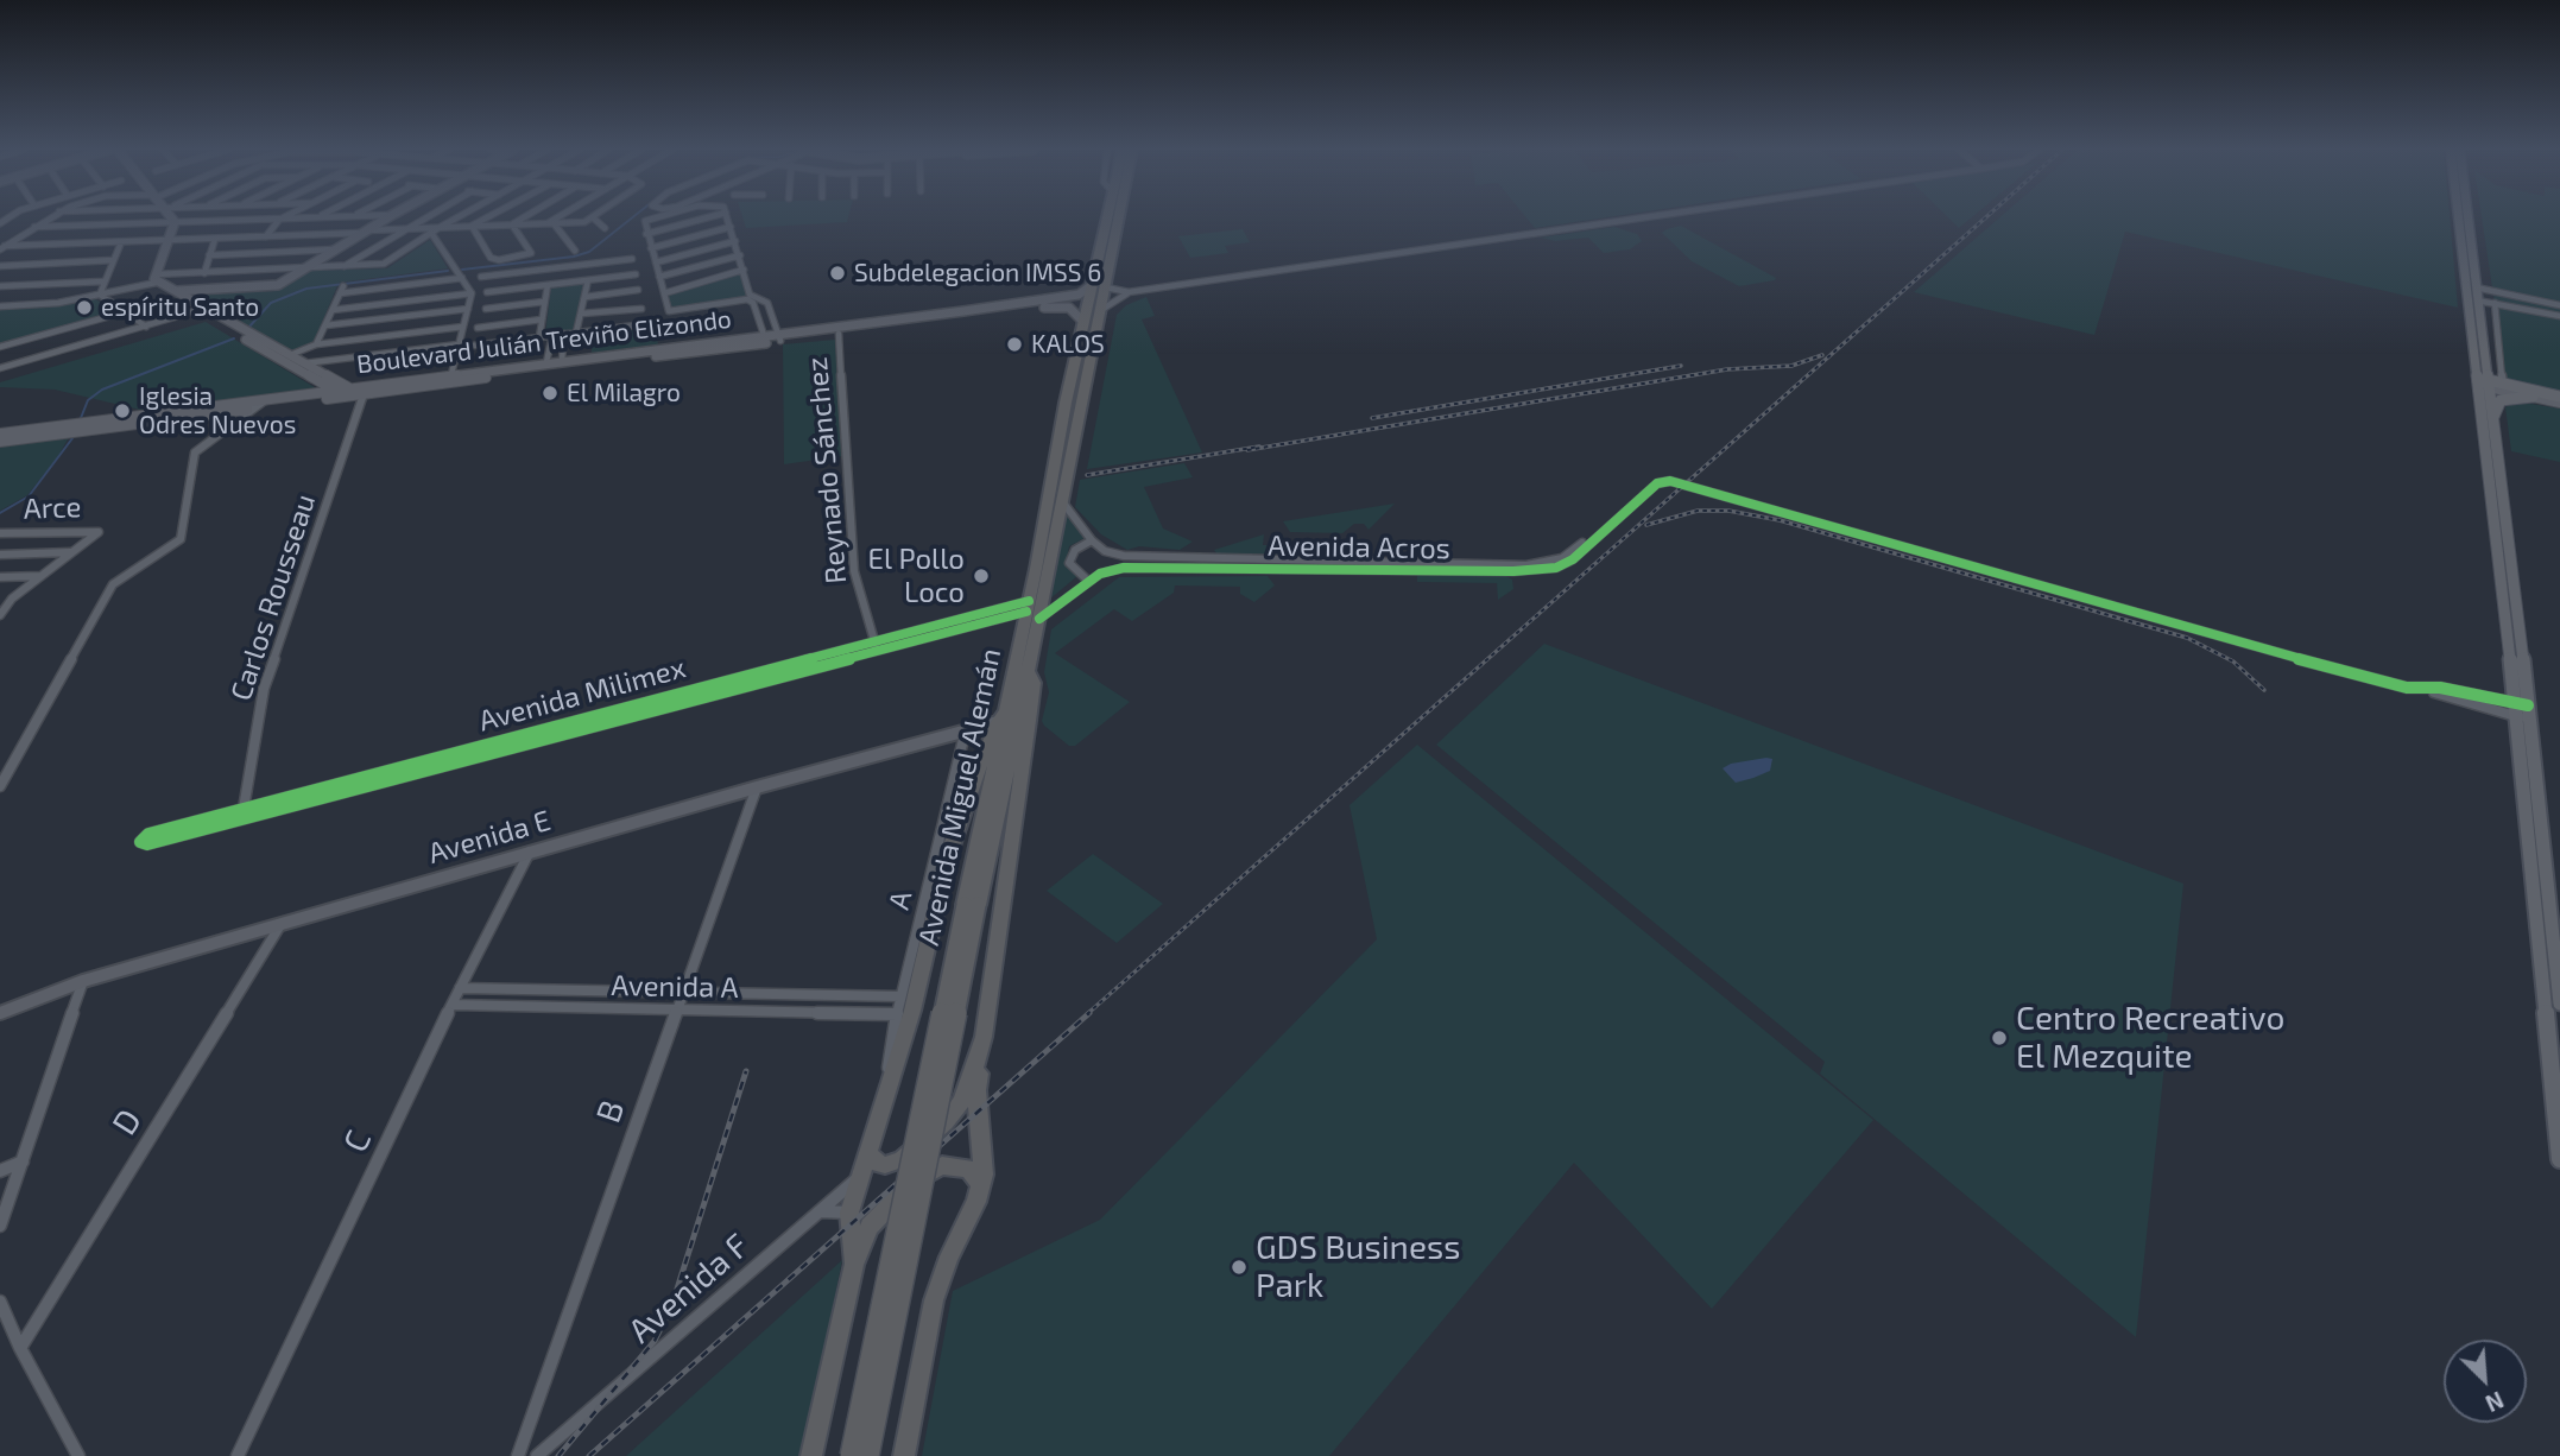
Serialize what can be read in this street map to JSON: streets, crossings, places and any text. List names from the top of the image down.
{
  "streets": {
    "highway": ["Avenida Miguel Alemán"],
    "main road": ["Boulevard Julián Treviño Elizondo", "Avenida E"],
    "street": [
      "Reynado Sánchez",
      "Arce",
      "Avenida Acros",
      "Carlos Rousseau",
      "Avenida Milimex",
      "A",
      "Avenida A",
      "B",
      "D",
      "C",
      "Avenida F"
    ]
  },
  "crossings": [
    ["Boulevard Julián Treviño Elizondo", "Reynado Sánchez"],
    ["Boulevard Julián Treviño Elizondo", "Carlos Rousseau"],
    ["Boulevard Julián Treviño Elizondo", "Avenida Miguel Alemán"],
    ["Reynado Sánchez", "Avenida Milimex"],
    ["Avenida Acros", "Avenida Miguel Alemán"],
    ["Carlos Rousseau", "Avenida Milimex"],
    ["Avenida Milimex", "Avenida Miguel Alemán"],
    ["Avenida Miguel Alemán", "Avenida E"],
    ["Avenida E", "A"],
    ["Avenida E", "B"],
    ["Avenida E", "D"],
    ["Avenida E", "C"],
    ["A", "Avenida A"],
    ["Avenida A", "B"],
    ["Avenida A", "C"]
  ],
  "places": [
    "Subdelegacion IMSS 6",
    "espíritu Santo",
    "KALOS",
    "El Milagro",
    "Iglesia Odres Nuevos",
    "El Pollo Loco",
    "Centro Recreativo El Mezquite",
    "GDS Business Park"
  ],
  "north": "bottom right"
}
